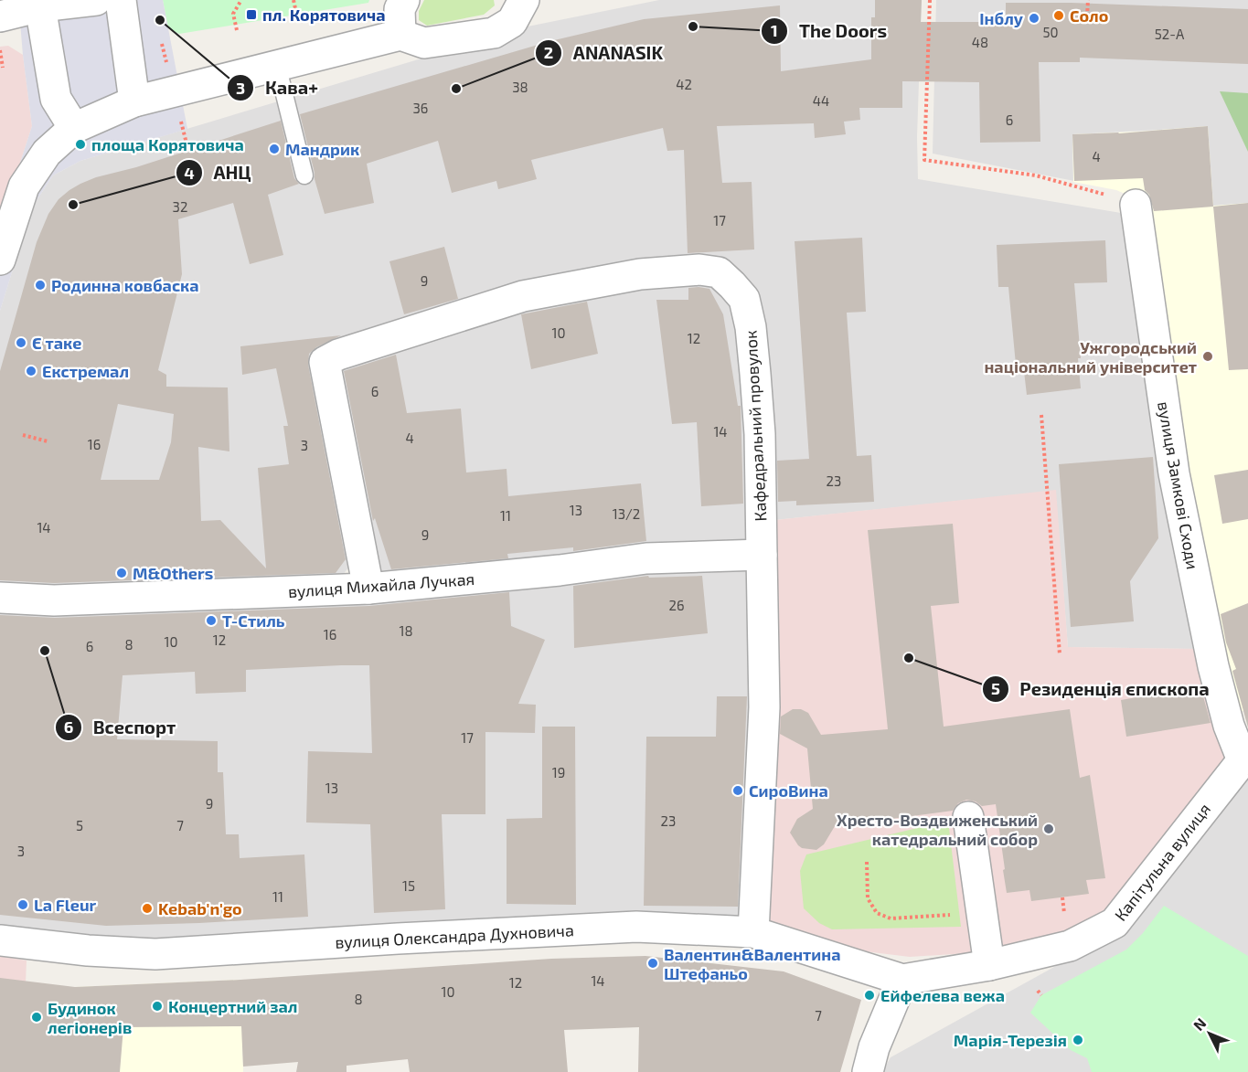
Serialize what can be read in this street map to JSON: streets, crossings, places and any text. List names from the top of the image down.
{
  "streets": {
    "street": [
      "Кафедральний провулок",
      "вулиця Замкові Сходи",
      "вулиця Михайла Лучкая",
      "Капітульна вулиця",
      "вулиця Олександра Духновича"
    ]
  },
  "crossings": [
    ["Кафедральний провулок", "вулиця Михайла Лучкая"],
    ["Кафедральний провулок", "вулиця Олександра Духновича"],
    ["вулиця Замкові Сходи", "Капітульна вулиця"],
    ["Капітульна вулиця", "вулиця Олександра Духновича"]
  ],
  "places": {
    "transit": ["пл. Корятовича"],
    "other": [
      "Соло",
      "Інблу",
      "Кава+",
      "The Doors",
      "ANANASIK",
      "площа Корятовича",
      "Мандрик",
      "АНЦ",
      "Родинна ковбаска",
      "Є таке",
      "Ужгородський національний університет",
      "Екстремал",
      "M&Others",
      "Т-Стиль",
      "Всеспорт",
      "Резиденція єпископа",
      "СироВина",
      "Хресто-Воздвиженський катедральний собор",
      "La Fleur",
      "Kebab'n'go",
      "Валентин&Валентина Штефаньо",
      "Ейфелева вежа",
      "Концертний зал",
      "Будинок легіонерів",
      "Марія-Терезія"
    ]
  },
  "house_numbers": [
    "50",
    "52-А",
    "48",
    "42",
    "38",
    "44",
    "36",
    "6",
    "4",
    "32",
    "17",
    "9",
    "10",
    "12",
    "6",
    "14",
    "4",
    "16",
    "3",
    "23",
    "13",
    "13/2",
    "11",
    "14",
    "9",
    "26",
    "18",
    "16",
    "12",
    "10",
    "8",
    "6",
    "17",
    "19",
    "13",
    "9",
    "23",
    "5",
    "7",
    "3",
    "15",
    "11",
    "14",
    "12",
    "10",
    "8",
    "7"
  ],
  "north": "top left"
}
